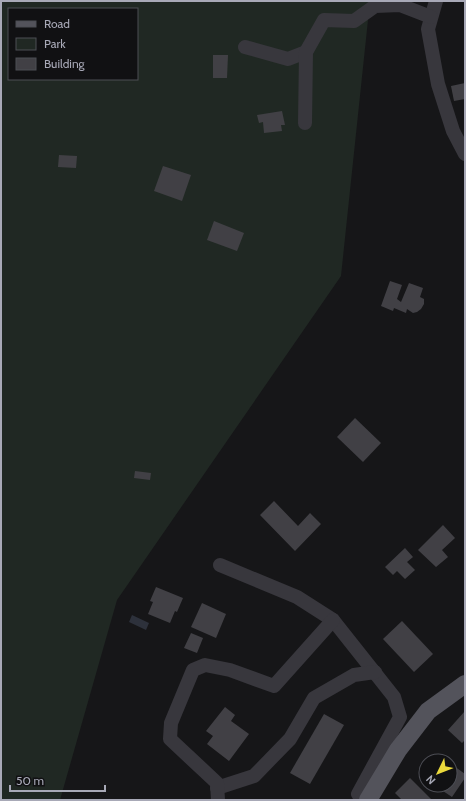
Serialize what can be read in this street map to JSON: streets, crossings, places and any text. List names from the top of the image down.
{
  "legend": ["Road", "Park", "Building"],
  "scale_bar": "50 m",
  "north": "bottom left"
}
